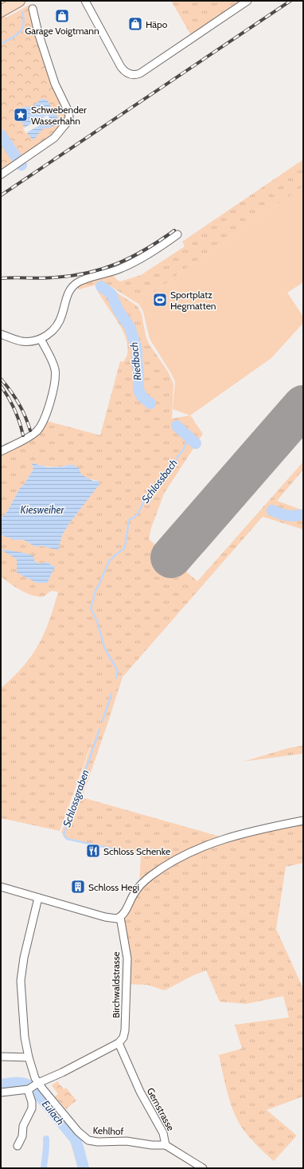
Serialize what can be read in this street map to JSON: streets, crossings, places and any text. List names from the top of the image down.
{
  "streets": {
    "street": ["Birchwaldstrasse", "Gernstrasse", "Kehlhof"]
  },
  "crossings": [
    ["Birchwaldstrasse", "Gernstrasse"],
    ["Gernstrasse", "Kehlhof"]
  ],
  "water": [
    "Riedbach",
    "Schlossbach",
    "Kiesweiher",
    "Schlossgraben",
    "Eulach"
  ],
  "places": {
    "shop": ["Garage Voigtmann", "Häpo"],
    "place": ["Schwebender Wasserhahn"],
    "sports": ["Sportplatz Hegmatten"],
    "restaurant": ["Schloss Schenke"],
    "building": ["Schloss Hegi"]
  }
}
